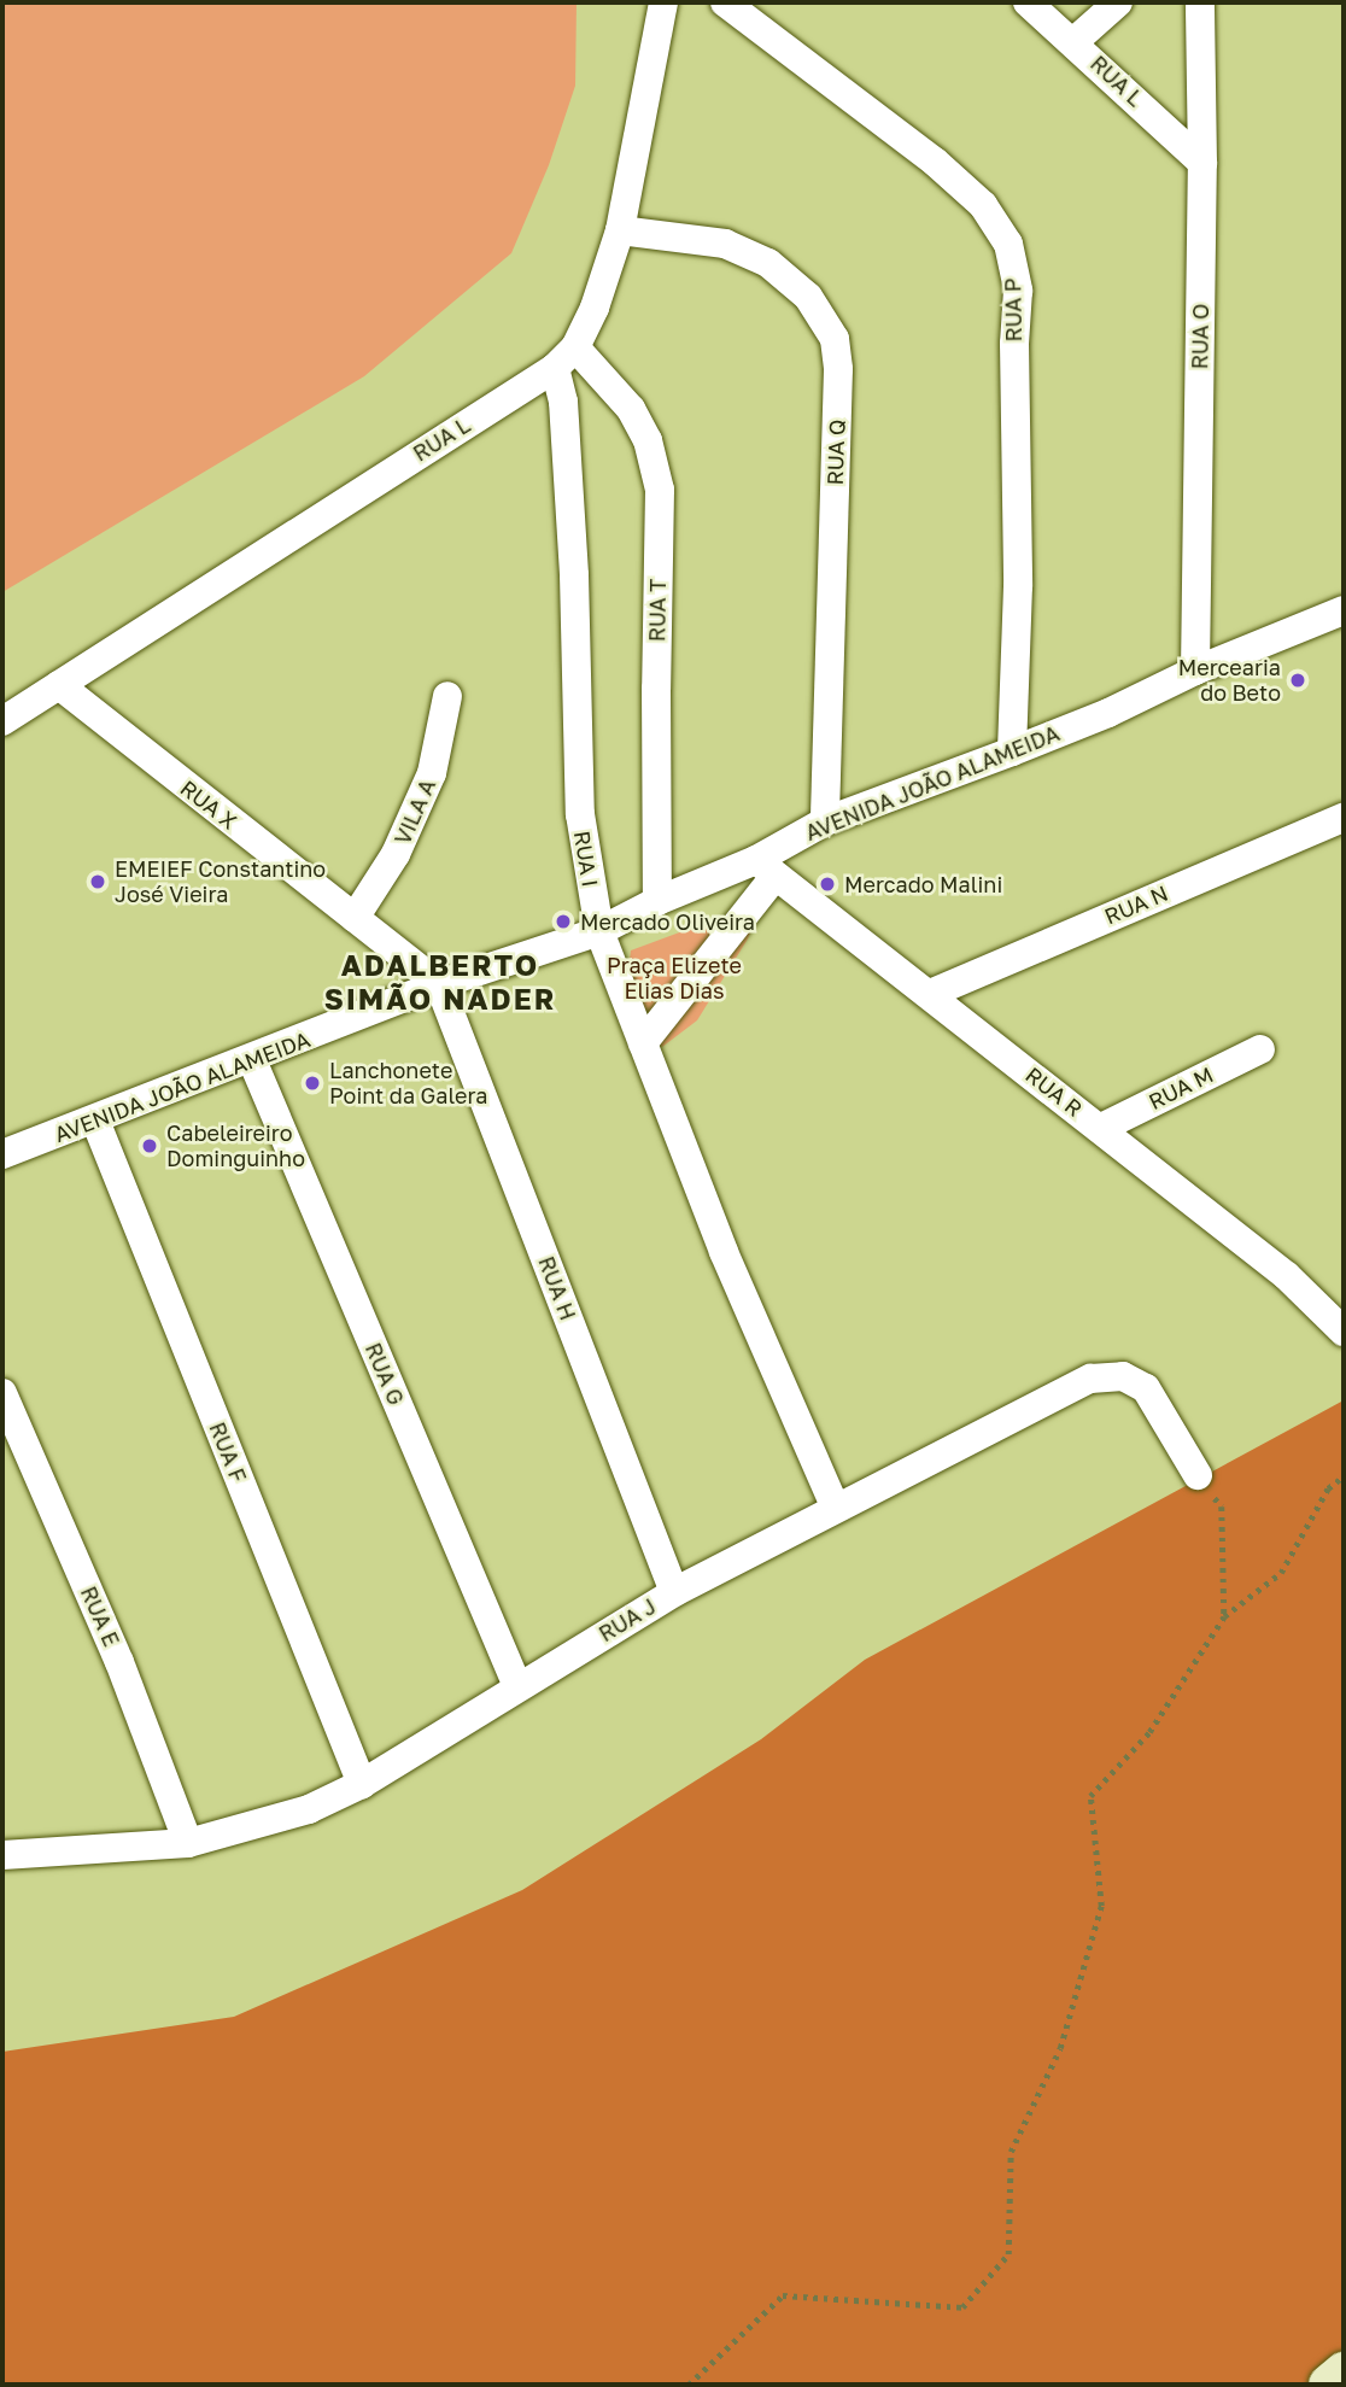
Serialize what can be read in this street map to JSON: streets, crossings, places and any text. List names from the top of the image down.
{
  "streets": {
    "street": [
      "RUA L",
      "RUA P",
      "RUA O",
      "RUA Q",
      "RUA T",
      "AVENIDA JOÃO ALAMEIDA",
      "RUA X",
      "VILA A",
      "RUA I",
      "RUA N",
      "RUA M",
      "RUA R",
      "RUA H",
      "RUA G",
      "RUA F",
      "RUA E",
      "RUA J"
    ]
  },
  "crossings": [
    ["RUA L", "RUA O"],
    ["RUA L", "RUA T"],
    ["RUA L", "RUA X"],
    ["RUA L", "RUA I"],
    ["RUA P", "AVENIDA JOÃO ALAMEIDA"],
    ["RUA O", "AVENIDA JOÃO ALAMEIDA"],
    ["RUA Q", "AVENIDA JOÃO ALAMEIDA"],
    ["RUA T", "AVENIDA JOÃO ALAMEIDA"],
    ["RUA T", "RUA I"],
    ["AVENIDA JOÃO ALAMEIDA", "RUA X"],
    ["AVENIDA JOÃO ALAMEIDA", "RUA I"],
    ["AVENIDA JOÃO ALAMEIDA", "RUA R"],
    ["AVENIDA JOÃO ALAMEIDA", "RUA H"],
    ["AVENIDA JOÃO ALAMEIDA", "RUA G"],
    ["AVENIDA JOÃO ALAMEIDA", "RUA F"],
    ["RUA X", "VILA A"],
    ["RUA X", "RUA H"],
    ["RUA I", "RUA J"],
    ["RUA N", "RUA R"],
    ["RUA M", "RUA R"],
    ["RUA H", "RUA J"],
    ["RUA G", "RUA J"],
    ["RUA F", "RUA J"],
    ["RUA E", "RUA J"]
  ],
  "districts": ["ADALBERTO SIMÃO NADER"],
  "parks": ["Praça Elizete Elias Dias"],
  "places": [
    "Mercearia do Beto",
    "EMEIEF Constantino José Vieira",
    "Mercado Malini",
    "Mercado Oliveira",
    "Lanchonete Point da Galera",
    "Cabeleireiro Dominguinho"
  ]
}
